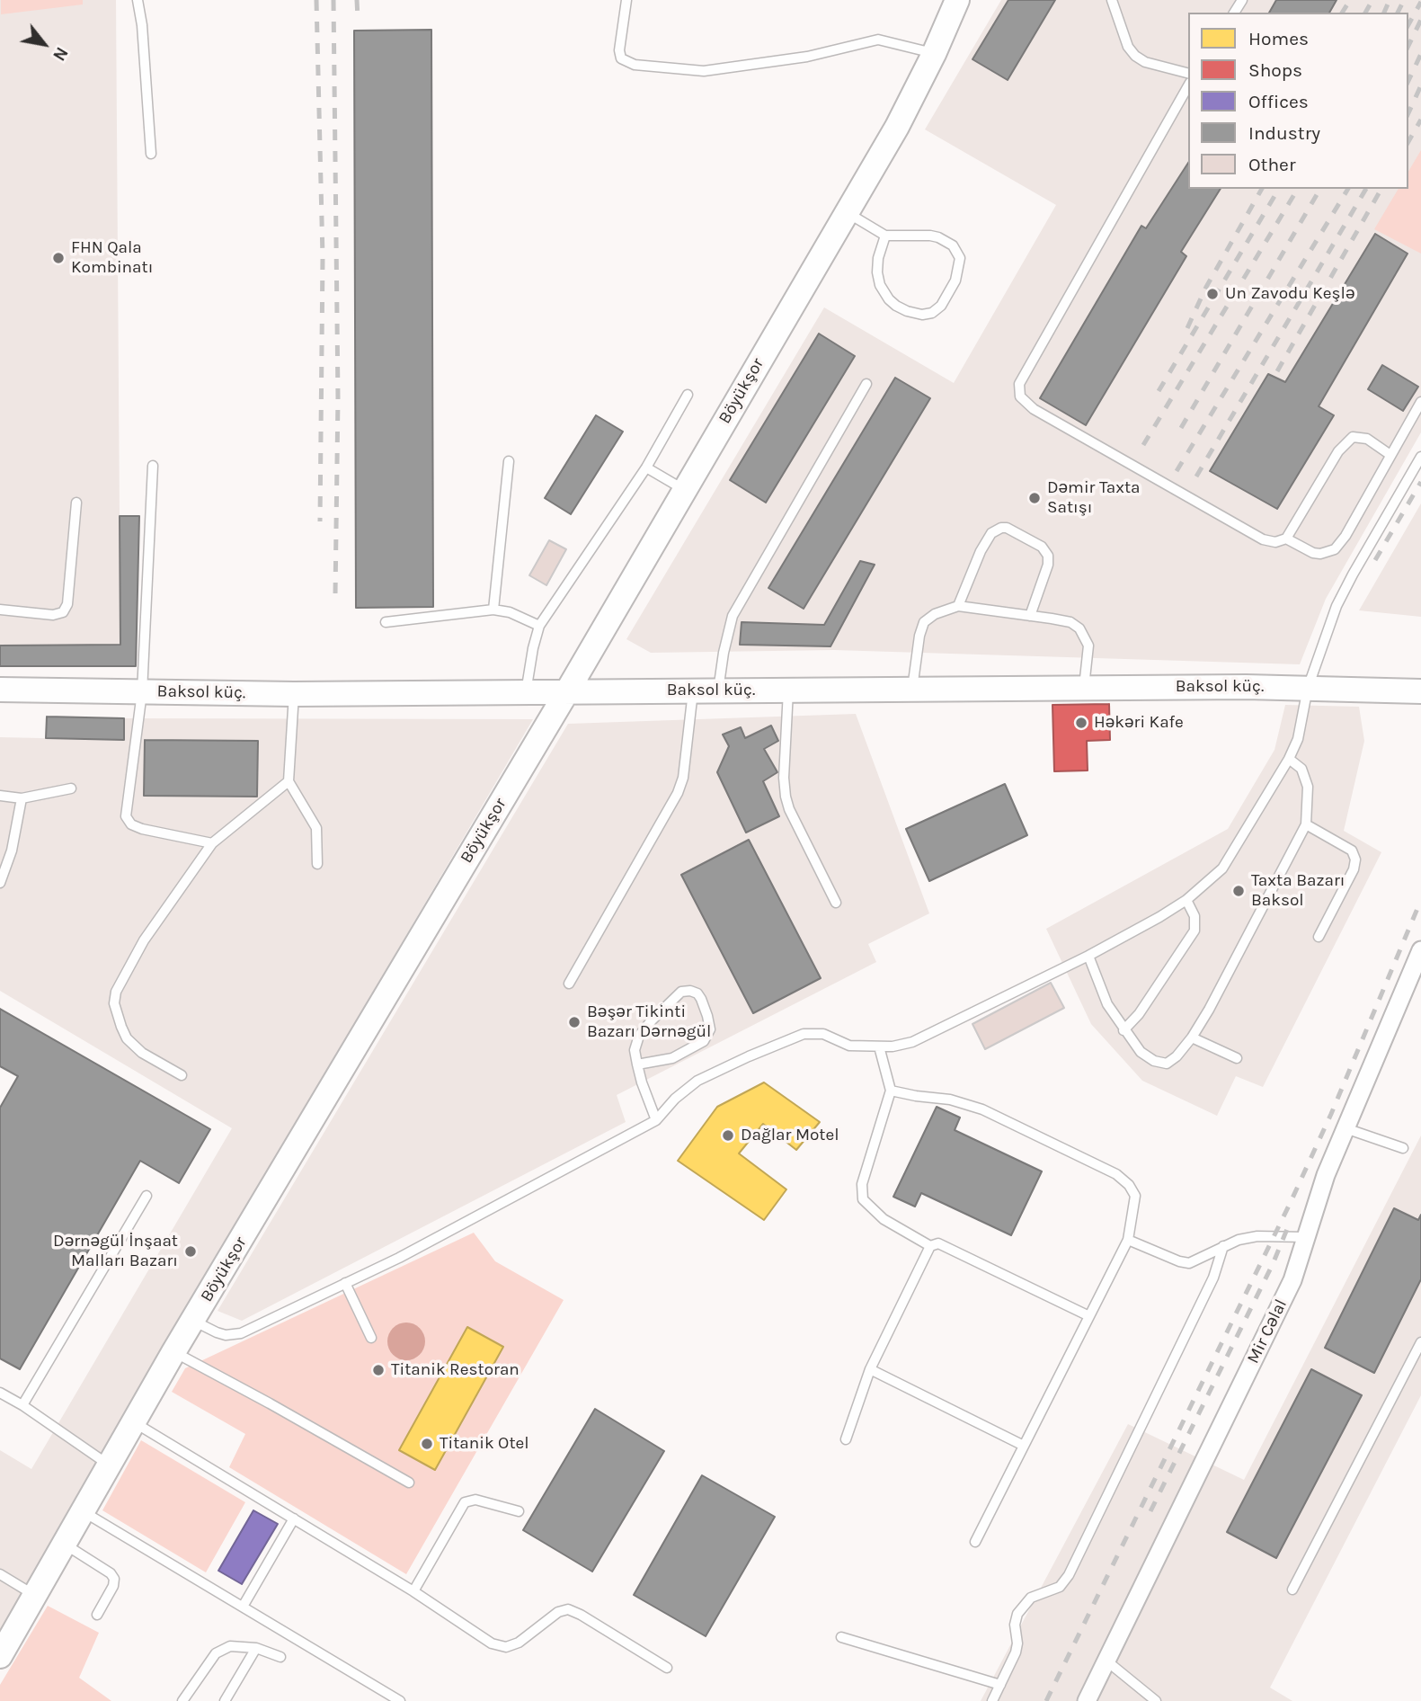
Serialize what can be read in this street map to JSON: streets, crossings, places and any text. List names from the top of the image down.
{
  "streets": {
    "street": ["Böyükşor", "Baksol küç.", "Mir Cəlal"]
  },
  "crossings": [
    ["Böyükşor", "Baksol küç."]
  ],
  "places": [
    "FHN Qala Kombinatı",
    "Un Zavodu Keşlə",
    "Dəmir Taxta Satışı",
    "Həkəri Kafe",
    "Taxta Bazarı Baksol",
    "Bəşər Tikinti Bazarı Dərnəgül",
    "Dağlar Motel",
    "Dərnəgül İnşaat Malları Bazarı",
    "Titanik Restoran",
    "Titanik Otel"
  ],
  "legend": [
    "Homes",
    "Shops",
    "Offices",
    "Industry",
    "Other"
  ],
  "north": "bottom right"
}
